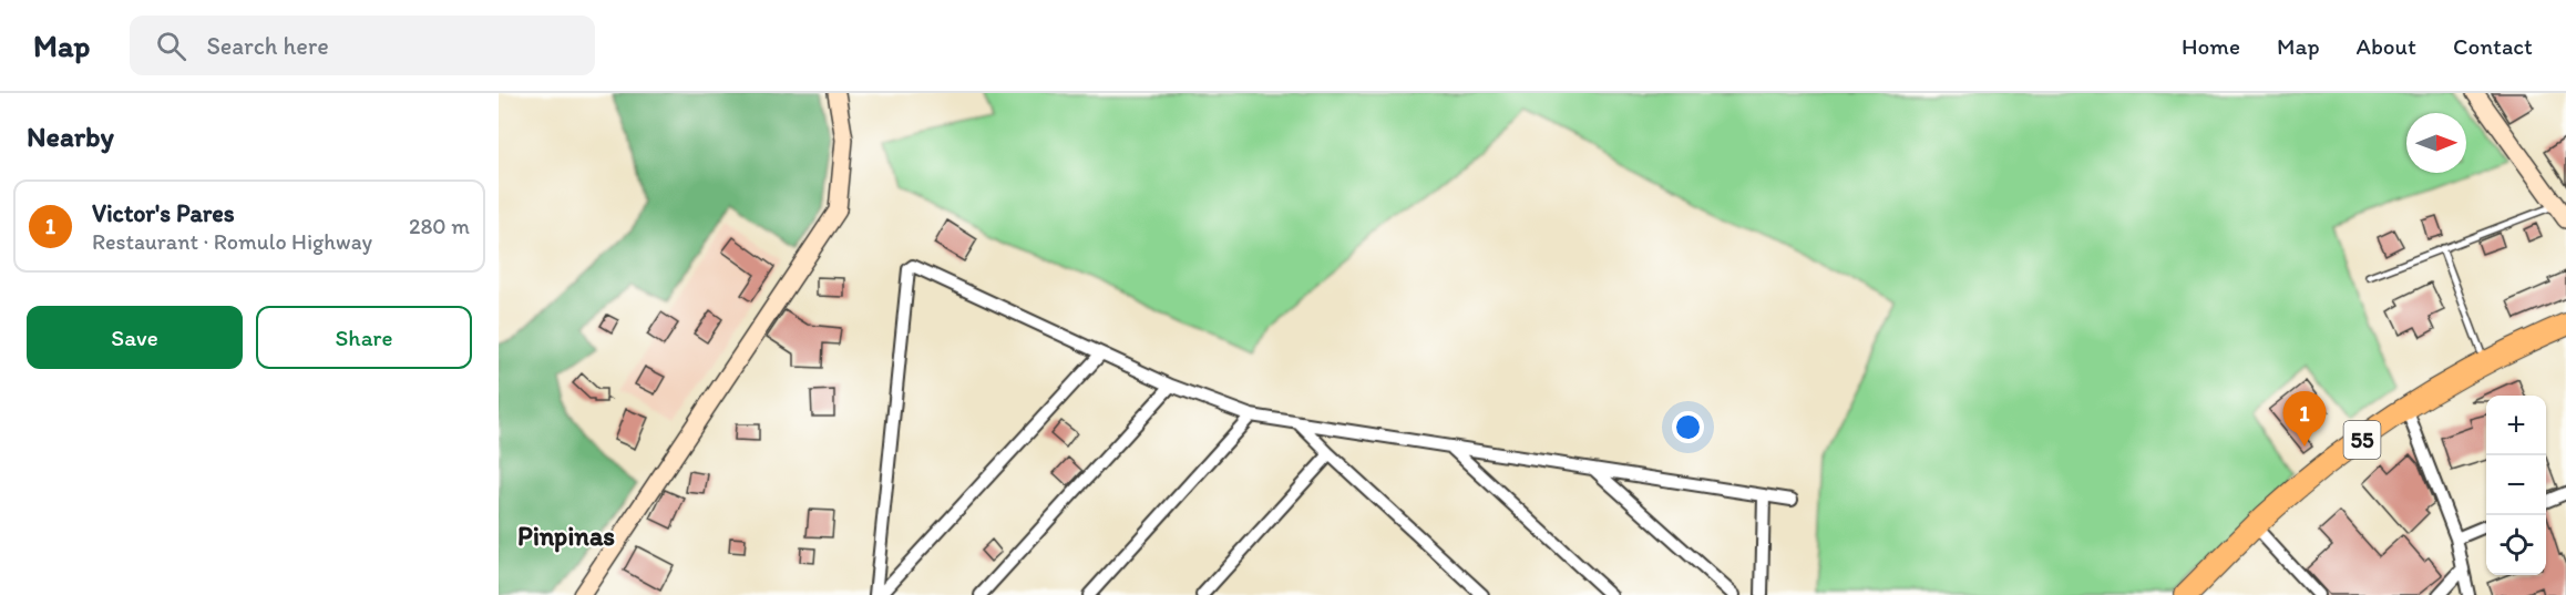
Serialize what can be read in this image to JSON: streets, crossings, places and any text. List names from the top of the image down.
{
  "streets": {
    "highway": ["55"]
  },
  "districts": ["Pinpinas"],
  "north": "right",
  "page": {
    "header": "Map",
    "search": "Search here",
    "nav": [
      "Home",
      "Map",
      "About",
      "Contact"
    ],
    "heading": "Nearby",
    "list": [
      {
        "mark": "1",
        "name": "Victor's Pares",
        "note": "Restaurant · Romulo Highway",
        "value": "280 m"
      }
    ],
    "buttons": ["Save", "Share"],
    "pins": "1",
    "map_buttons": ["+", "−"]
  }
}
